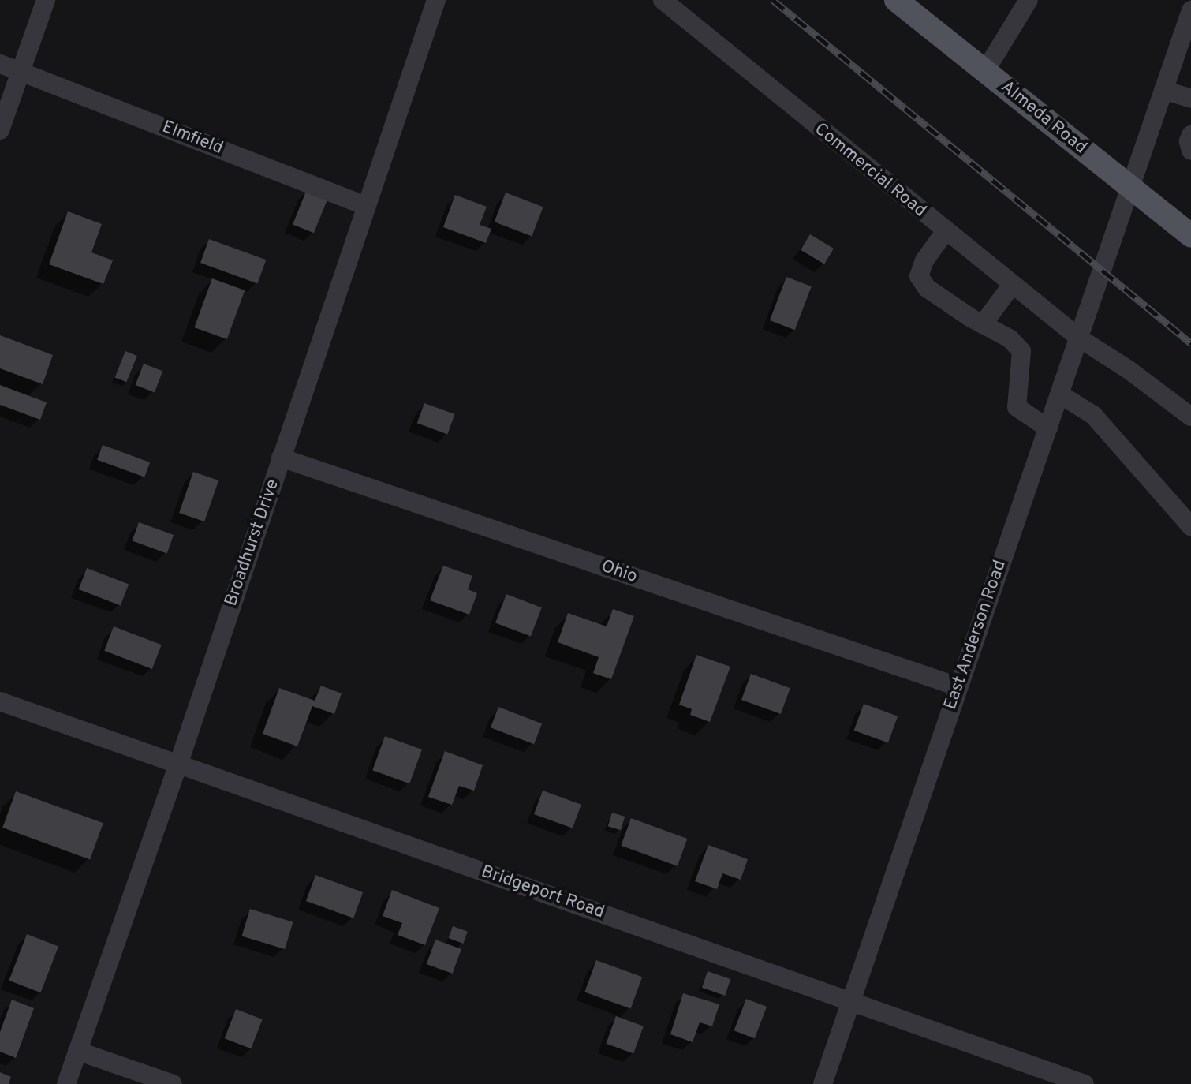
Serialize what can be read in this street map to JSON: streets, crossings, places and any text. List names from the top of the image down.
{
  "streets": {
    "main road": ["Almeda Road"],
    "street": [
      "Elmfield",
      "Commercial Road",
      "Broadhurst Drive",
      "Ohio",
      "East Anderson Road",
      "Bridgeport Road"
    ]
  },
  "crossings": [
    ["Almeda Road", "East Anderson Road"],
    ["Elmfield", "Broadhurst Drive"],
    ["Commercial Road", "East Anderson Road"],
    ["Broadhurst Drive", "Ohio"],
    ["Broadhurst Drive", "Bridgeport Road"],
    ["Ohio", "East Anderson Road"],
    ["East Anderson Road", "Bridgeport Road"]
  ]
}
